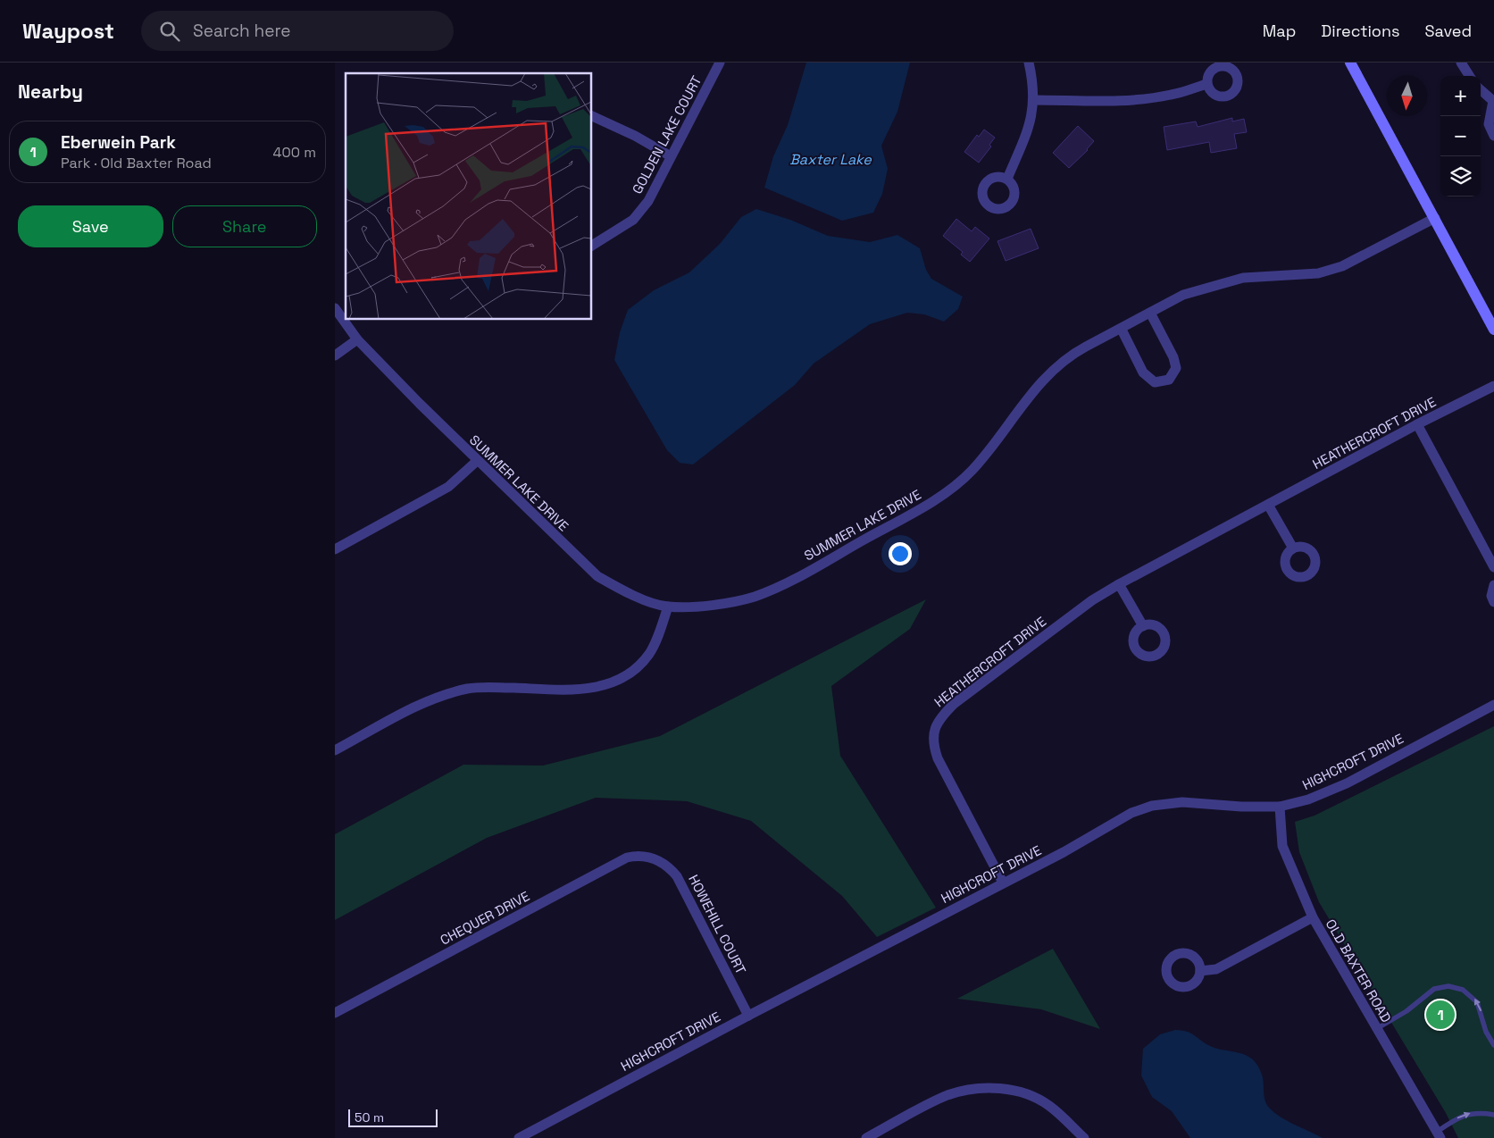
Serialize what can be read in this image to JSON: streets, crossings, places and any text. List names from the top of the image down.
{
  "streets": {
    "street": [
      "GOLDEN LAKE COURT",
      "HEATHERCROFT DRIVE",
      "SUMMER LAKE DRIVE",
      "HIGHCROFT DRIVE",
      "CHEQUER DRIVE",
      "HOWEHILL COURT",
      "OLD BAXTER ROAD"
    ]
  },
  "crossings": [
    ["HEATHERCROFT DRIVE", "HIGHCROFT DRIVE"],
    ["HIGHCROFT DRIVE", "HOWEHILL COURT"],
    ["HIGHCROFT DRIVE", "OLD BAXTER ROAD"],
    ["CHEQUER DRIVE", "HOWEHILL COURT"]
  ],
  "water": ["Baxter Lake"],
  "scale_bar": "50 m",
  "north": "bottom",
  "page": {
    "header": "Waypost",
    "search": "Search here",
    "nav": ["Map", "Directions", "Saved"],
    "heading": "Nearby",
    "map_buttons": ["+", "−"],
    "list": [
      {
        "mark": "1",
        "name": "Eberwein Park",
        "note": "Park · Old Baxter Road",
        "value": "400 m"
      }
    ],
    "buttons": ["Save", "Share"],
    "pins": "1",
    "scale": "50 m"
  }
}
